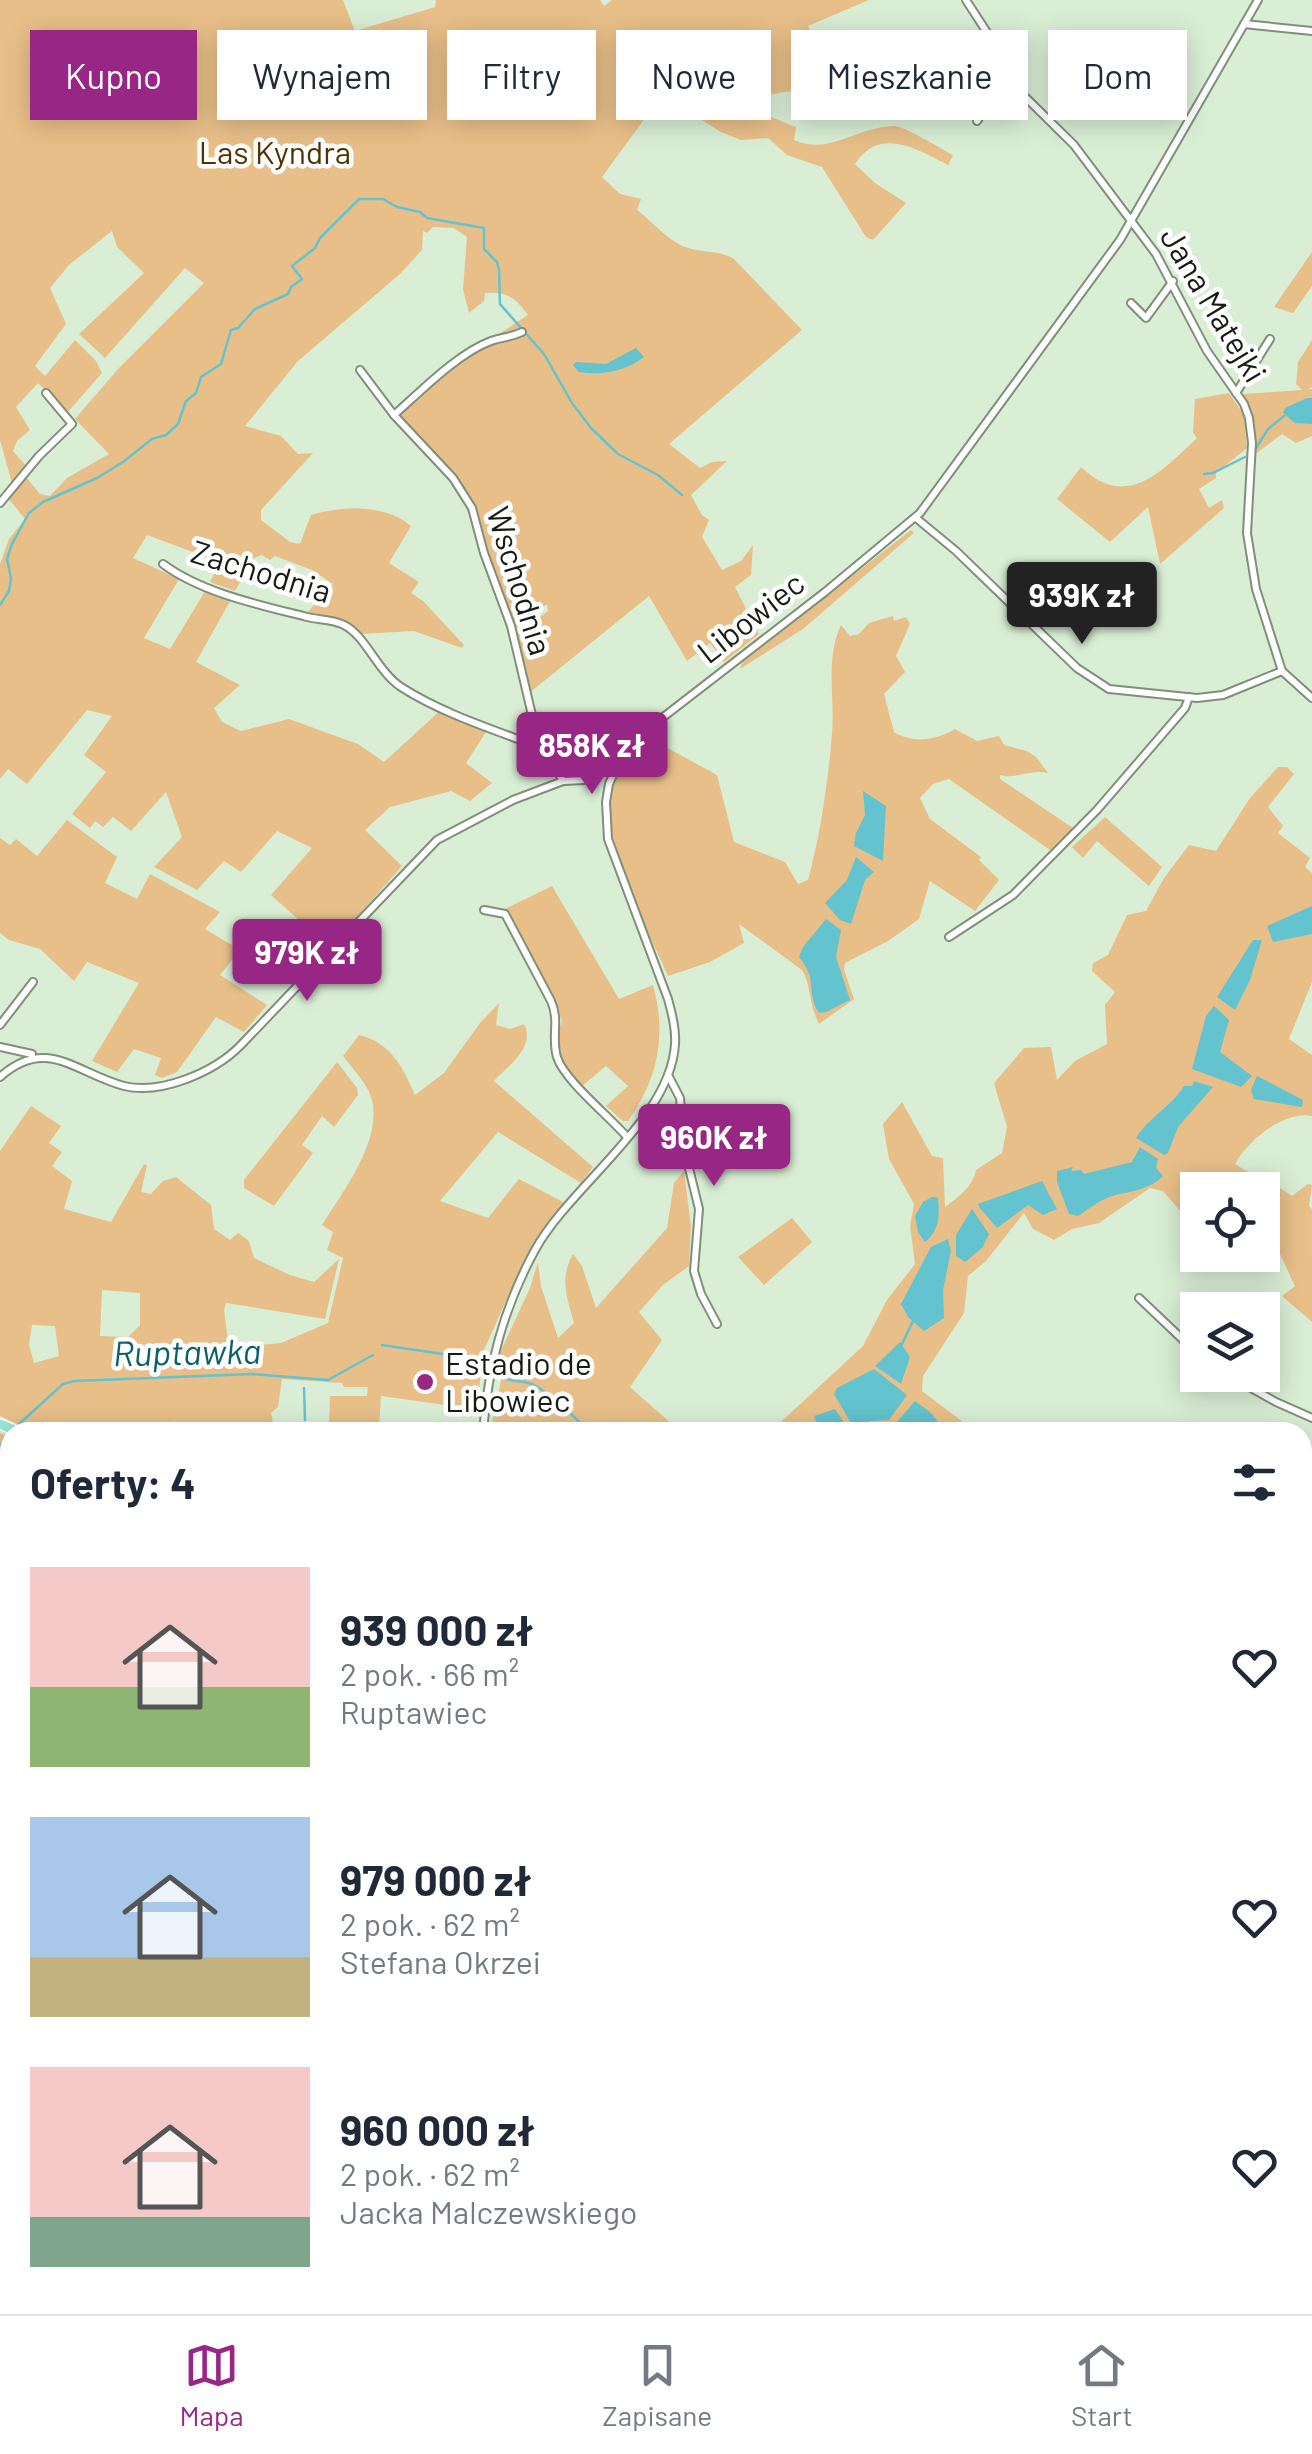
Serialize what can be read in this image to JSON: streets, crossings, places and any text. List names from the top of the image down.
{
  "streets": {
    "street": [
      "Jana Matejki",
      "Zachodnia",
      "Wschodnia",
      "Libowiec"
    ]
  },
  "crossings": [
    ["Jana Matejki", "Libowiec"],
    ["Zachodnia", "Wschodnia"]
  ],
  "water": ["Ruptawka"],
  "parks": ["Las Kyndra"],
  "places": ["Estadio de Libowiec"],
  "page": {
    "chip": [
      "Kupno",
      "Wynajem",
      "Filtry",
      "Nowe",
      "Mieszkanie",
      "Dom"
    ],
    "price": [
      "939K zł",
      "858K zł",
      "979K zł",
      "960K zł"
    ],
    "heading": "Oferty: 4",
    "list": [
      {
        "name": "939 000 zł",
        "note": "2 pok. · 66 m² · Ruptawiec"
      },
      {
        "name": "979 000 zł",
        "note": "2 pok. · 62 m² · Stefana Okrzei"
      },
      {
        "name": "960 000 zł",
        "note": "2 pok. · 62 m² · Jacka Malczewskiego"
      }
    ],
    "tabs": ["Mapa", "Zapisane", "Start"]
  }
}
